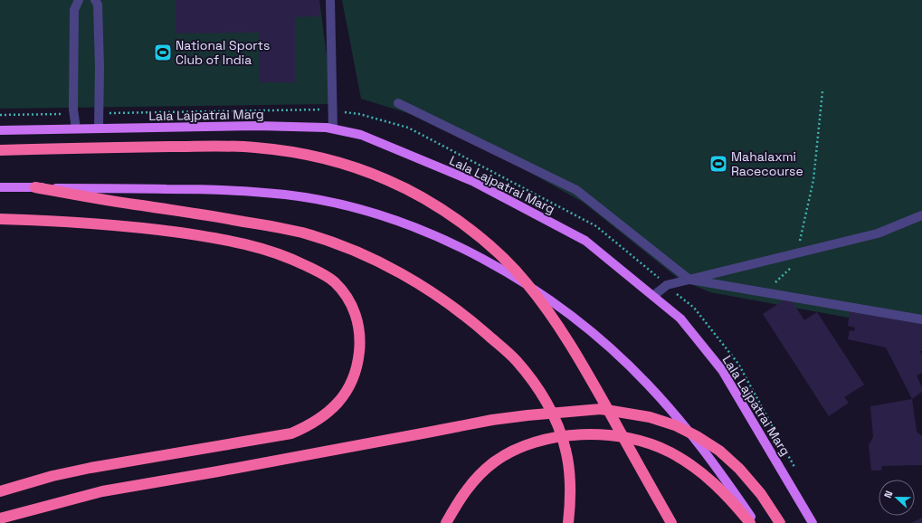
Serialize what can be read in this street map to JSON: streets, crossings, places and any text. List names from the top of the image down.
{
  "streets": {
    "main road": ["Lala Lajpatrai Marg"]
  },
  "places": {
    "sports": ["National Sports Club of India", "Mahalaxmi Racecourse"]
  },
  "north": "left"
}
